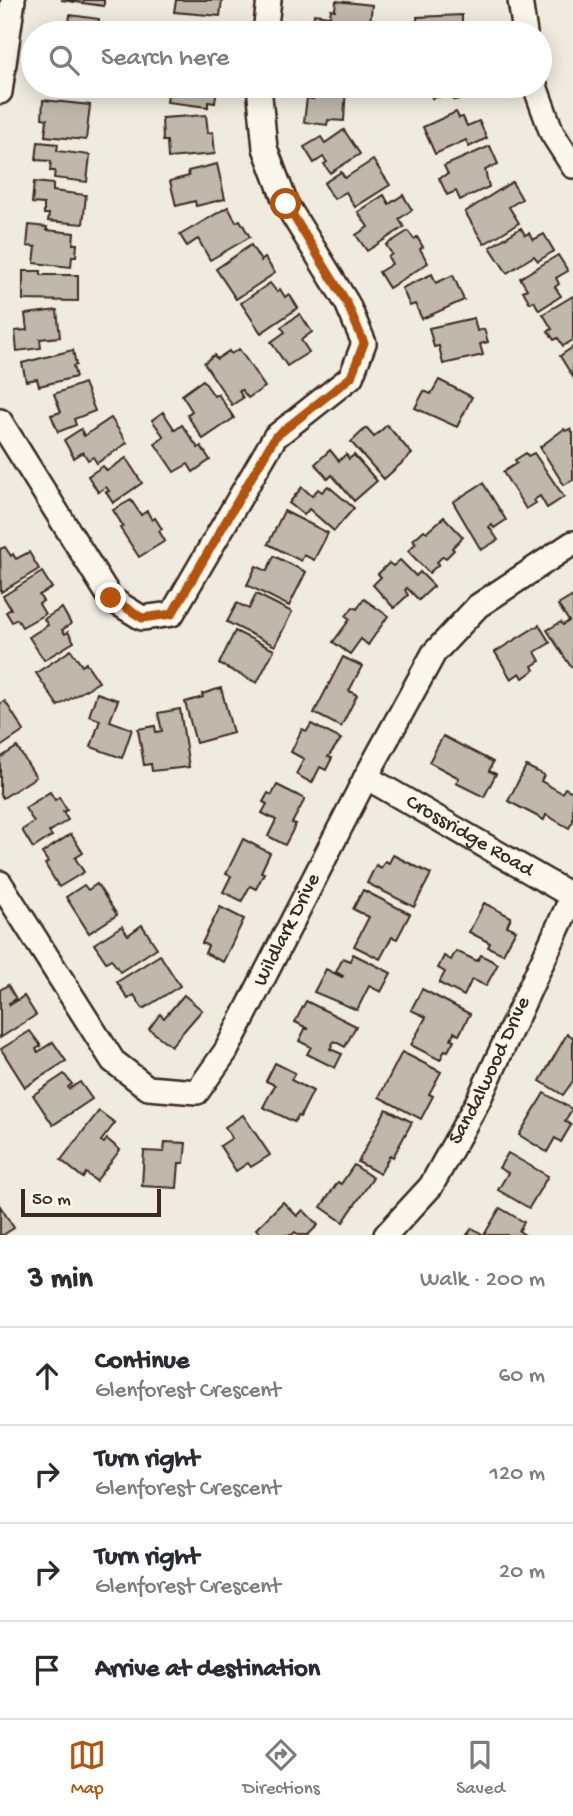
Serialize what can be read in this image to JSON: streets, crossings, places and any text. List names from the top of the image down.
{
  "streets": {
    "street": ["Crossridge Road", "Wildlark Drive", "Sandalwood Drive"]
  },
  "crossings": [
    ["Crossridge Road", "Wildlark Drive"],
    ["Crossridge Road", "Sandalwood Drive"]
  ],
  "scale_bar": "50 m",
  "page": {
    "search": "Search here",
    "scale": "50 m",
    "heading": ["3 min", "Walk · 200 m"],
    "list": [
      ["Continue", "Glenforest Crescent", "60 m"],
      ["Turn right", "Glenforest Crescent", "120 m"],
      ["Turn right", "Glenforest Crescent", "20 m"],
      "Arrive at destination"
    ],
    "nav": ["Map", "Directions", "Saved"]
  }
}
